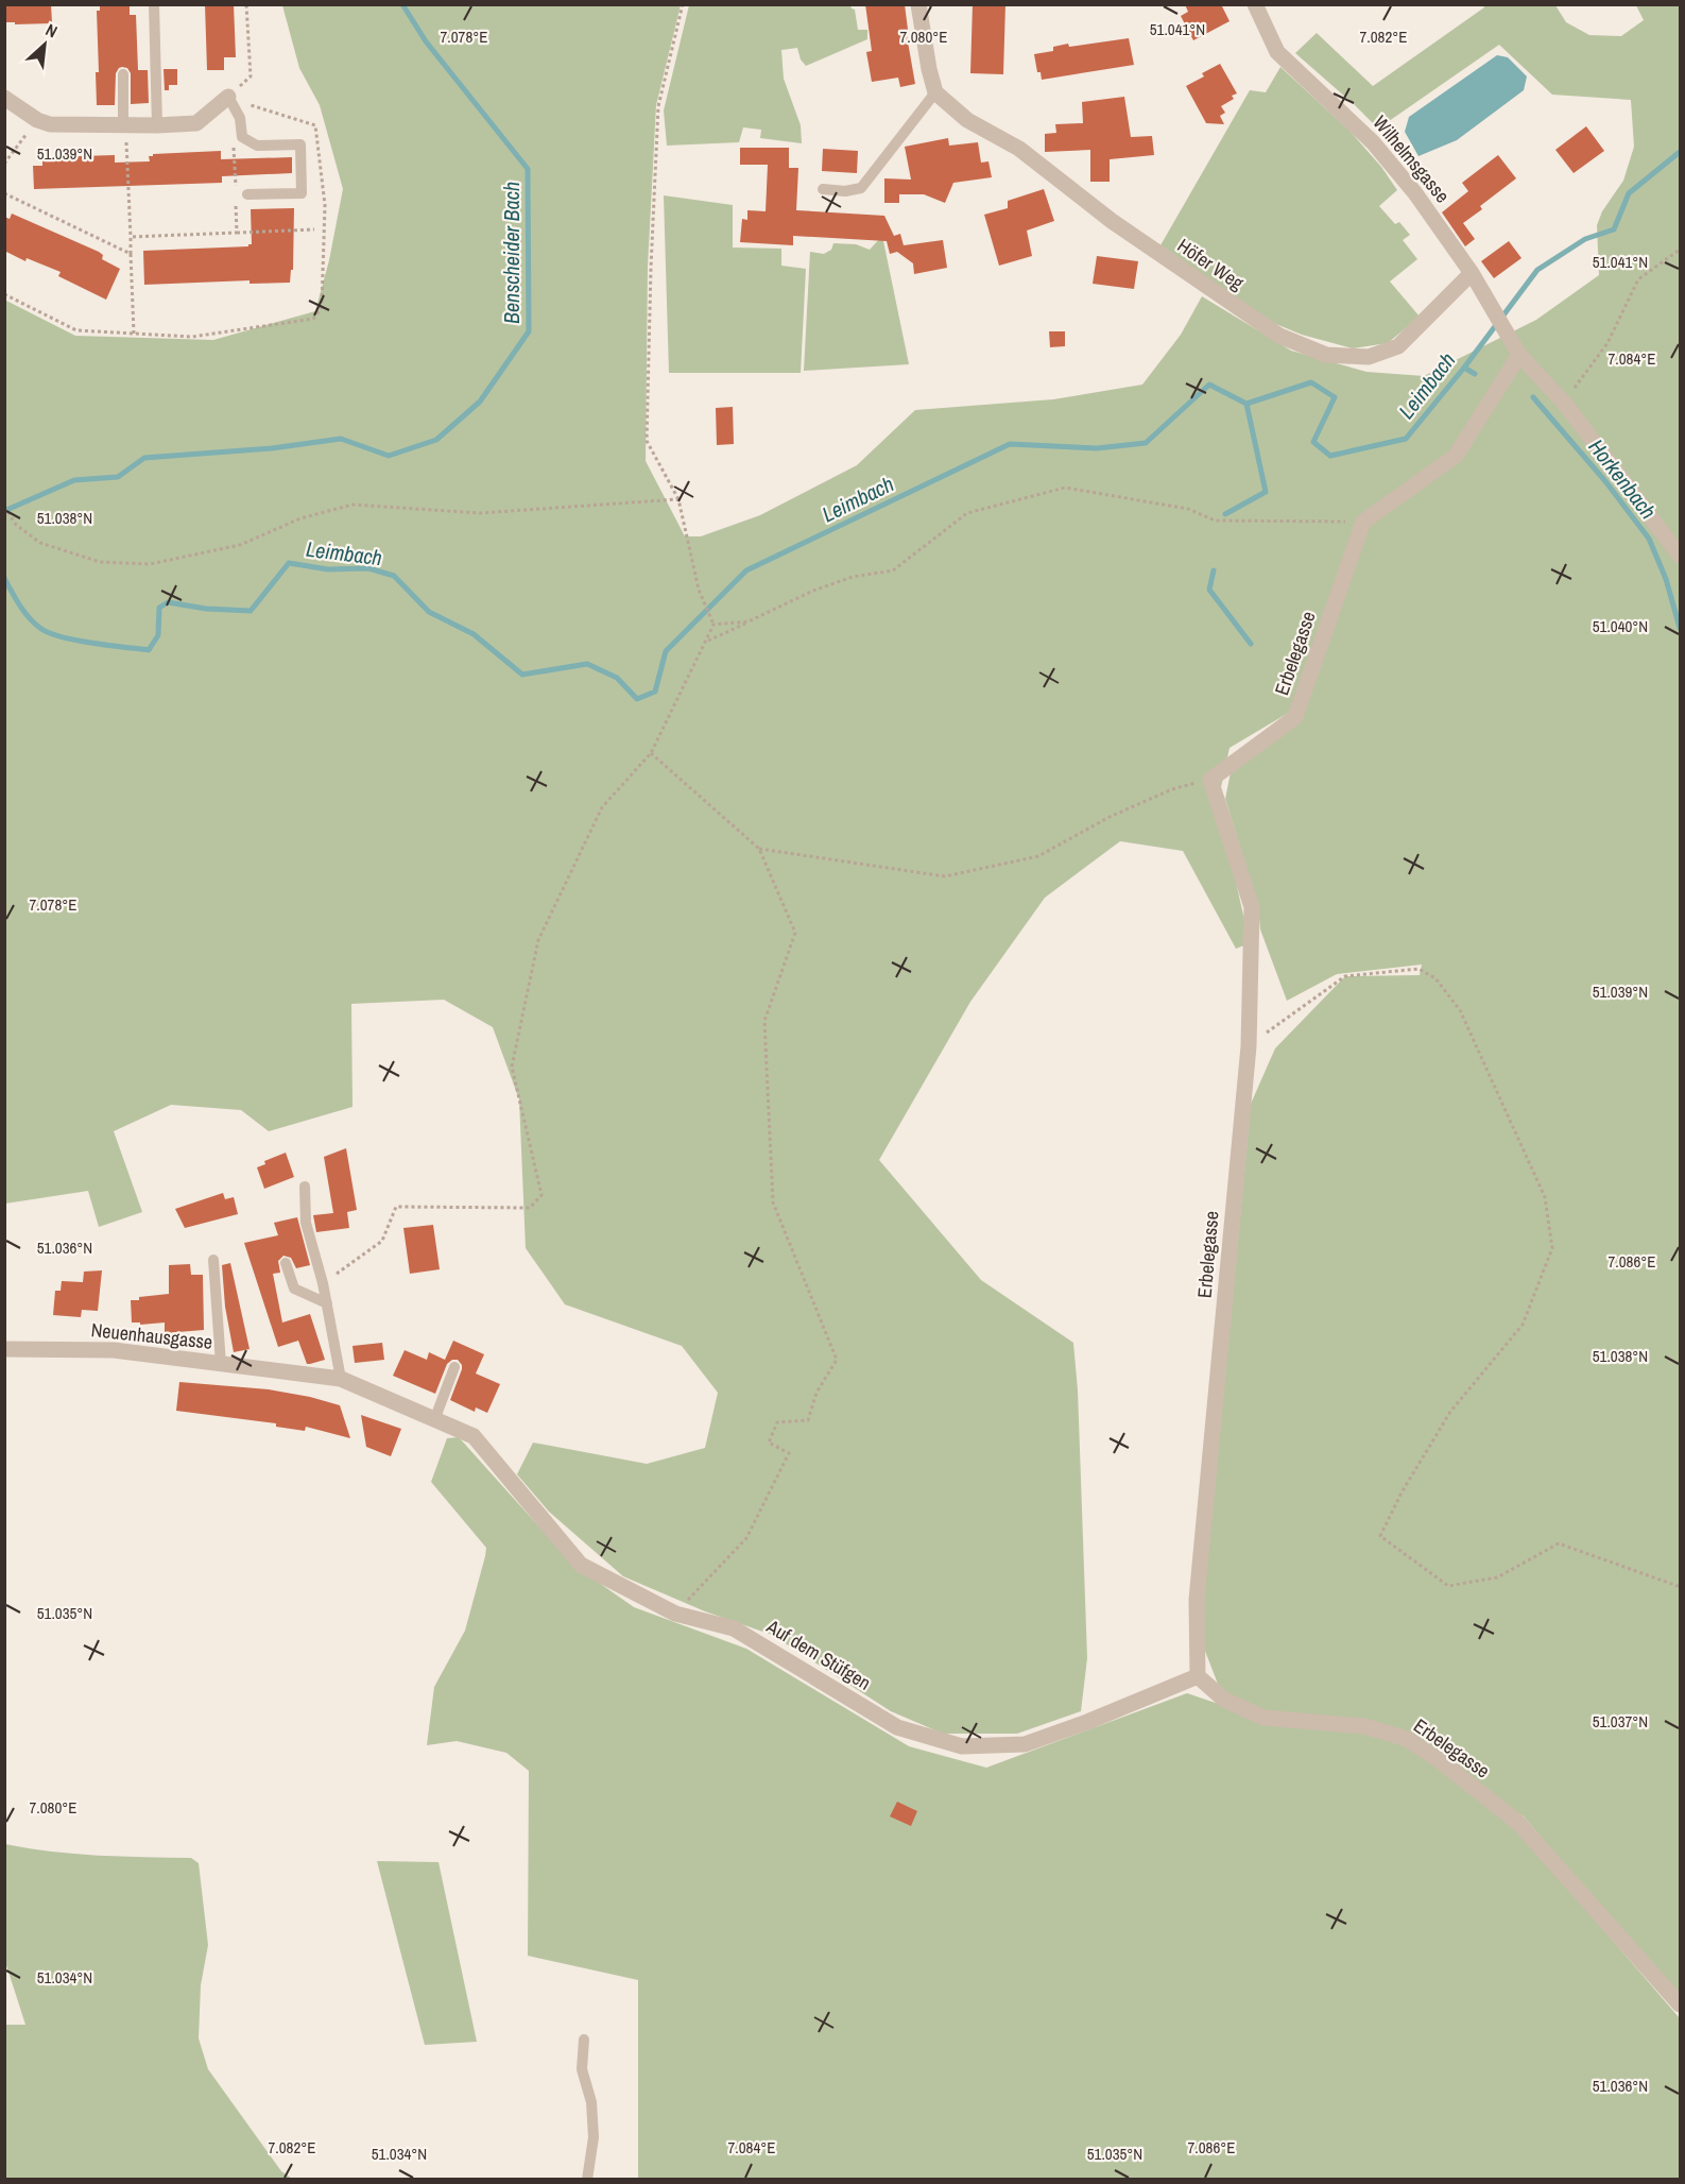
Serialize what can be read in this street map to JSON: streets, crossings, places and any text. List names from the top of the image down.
{
  "streets": {
    "street": [
      "Wilhelmsgasse",
      "Höfer Weg",
      "Erbelegasse",
      "Neuenhausgasse",
      "Auf dem Stüfgen"
    ]
  },
  "crossings": [
    ["Wilhelmsgasse", "Höfer Weg"],
    ["Erbelegasse", "Auf dem Stüfgen"],
    ["Neuenhausgasse", "Auf dem Stüfgen"]
  ],
  "water": ["Benscheider Bach", "Leimbach", "Horkenbach"],
  "north": "top right",
  "coordinates": [
    "51.041°N",
    "7.078°E",
    "7.080°E",
    "7.082°E",
    "51.039°N",
    "7.084°E",
    "51.038°N",
    "51.040°N",
    "51.036°N",
    "7.086°E",
    "51.035°N",
    "51.037°N",
    "51.034°N"
  ]
}
